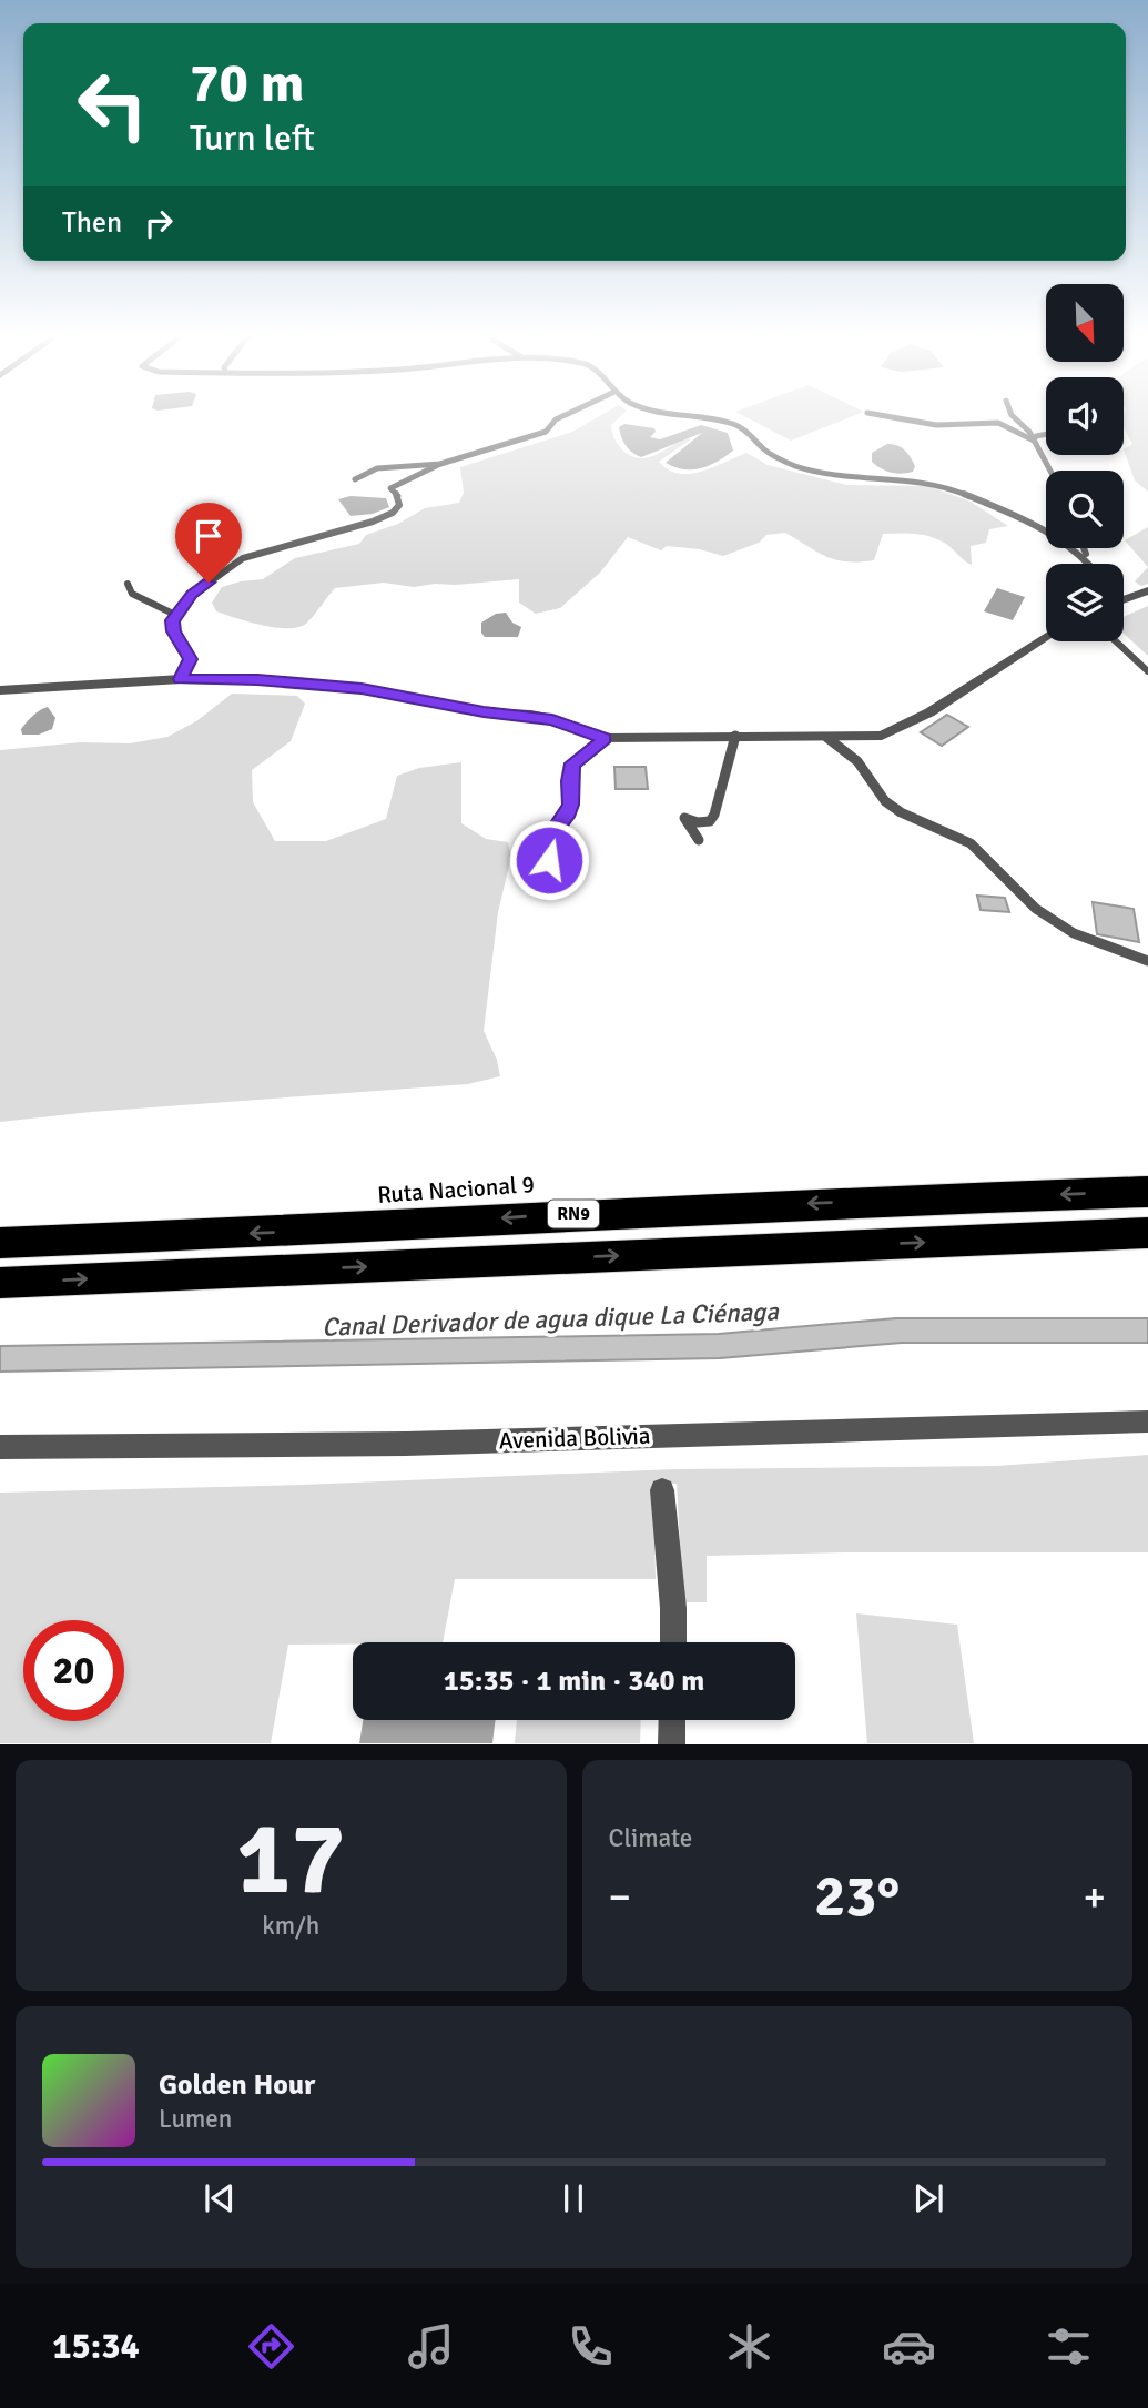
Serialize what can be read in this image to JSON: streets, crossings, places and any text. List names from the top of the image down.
{
  "streets": {
    "highway": ["Ruta Nacional 9", "RN9"],
    "street": ["Avenida Bolivia"]
  },
  "water": ["Canal Derivador de agua dique La Ciénaga"],
  "north": "bottom right",
  "page": {
    "turn": ["70 m", "Turn left"],
    "then": "Then",
    "limit": "20",
    "trip": "15:35 · 1 min · 340 m",
    "tile": [
      ["17", "km/h"],
      "Climate"
    ],
    "heat": ["−", "23°", "+"],
    "song": ["Golden Hour", "Lumen"],
    "tabs": "15:34"
  }
}
